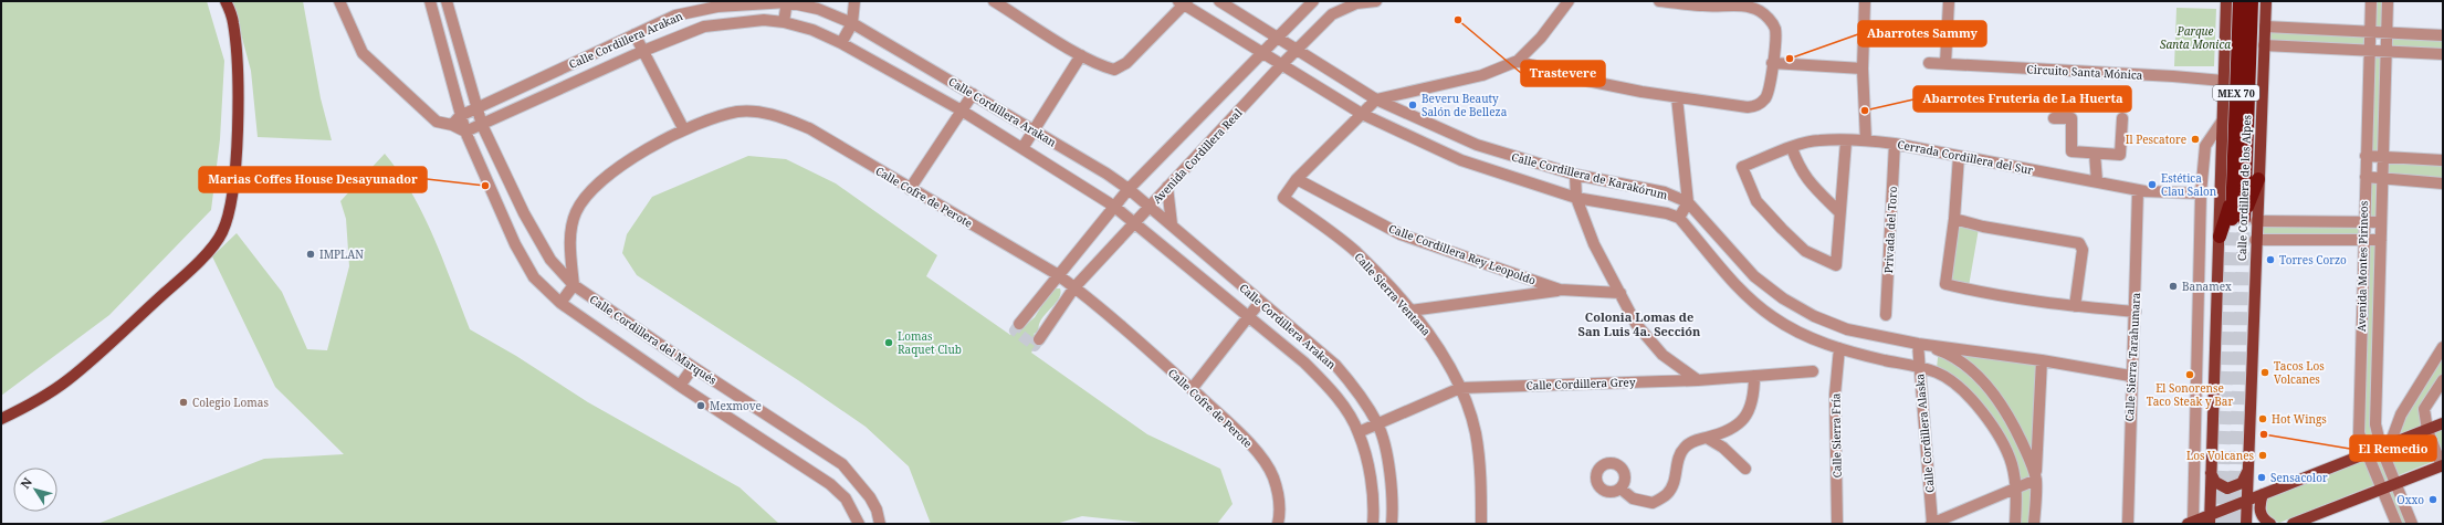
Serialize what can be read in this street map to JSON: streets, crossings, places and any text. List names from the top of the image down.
{
  "streets": {
    "highway": ["MEX 70", "Calle Cordillera de los Alpes"],
    "street": [
      "Calle Cordillera Arakan",
      "Circuito Santa Mónica",
      "Avenida Cordillera Real",
      "Cerrada Cordillera del Sur",
      "Calle Cordillera de Karakórum",
      "Calle Cofre de Perote",
      "Privada del Toro",
      "Calle Cordillera Rey Leopoldo",
      "Avenida Montes Pirineos",
      "Calle Sierra Ventana",
      "Calle Cordillera del Marqués",
      "Calle Sierra Tarahumara",
      "Calle Cordillera Grey",
      "Calle Cordillera Alaska",
      "Calle Sierra Fría"
    ]
  },
  "crossings": [
    ["Calle Cordillera Arakan", "Avenida Cordillera Real"],
    ["Calle Cordillera Arakan", "Calle Cordillera del Marqués"],
    ["Calle Cordillera Arakan", "Calle Cordillera Grey"],
    ["Circuito Santa Mónica", "Calle Cordillera de los Alpes"],
    ["Avenida Cordillera Real", "Calle Cordillera de Karakórum"],
    ["Avenida Cordillera Real", "Calle Cofre de Perote"],
    ["Cerrada Cordillera del Sur", "Privada del Toro"],
    ["Cerrada Cordillera del Sur", "Calle Sierra Tarahumara"],
    ["Calle Cordillera de Karakórum", "Calle Sierra Ventana"],
    ["Calle Cordillera de Karakórum", "Calle Sierra Tarahumara"],
    ["Calle Cordillera de Karakórum", "Calle Cordillera Alaska"],
    ["Calle Cofre de Perote", "Calle Cordillera del Marqués"],
    ["Calle Cordillera Rey Leopoldo", "Calle Sierra Ventana"],
    ["Calle Sierra Ventana", "Calle Cordillera Grey"]
  ],
  "districts": ["Colonia Lomas de San Luis 4a. Sección"],
  "parks": ["Parque Santa Monica"],
  "places": [
    "Trastevere",
    "Abarrotes Sammy",
    "Beveru Beauty Salón de Belleza",
    "Abarrotes Fruteria de La Huerta",
    "Il Pescatore",
    "Estética Clau Salon",
    "Marias Coffes House Desayunador",
    "IMPLAN",
    "Torres Corzo",
    "Banamex",
    "Lomas Raquet Club",
    "Tacos Los Volcanes",
    "El Sonorense Taco Steak y Bar",
    "Colegio Lomas",
    "Mexmove",
    "Hot Wings",
    "El Remedio",
    "Los Volcanes",
    "Sensacolor",
    "Oxxo"
  ],
  "north": "top left"
}
